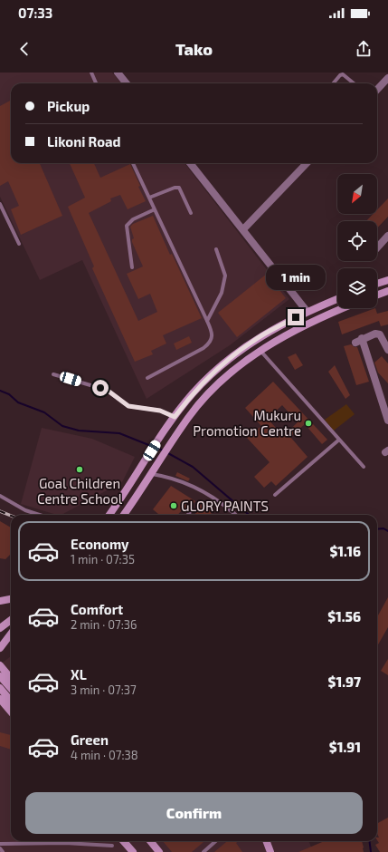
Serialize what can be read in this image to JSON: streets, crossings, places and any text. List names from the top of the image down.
{
  "places": ["Mukuru Promotion Centre", "Goal Children Centre School", "GLORY PAINTS"],
  "north": "bottom left",
  "page": {
    "status": "07:33",
    "header": "Tako",
    "banner": ["Pickup", "Likoni Road"],
    "bubble": "1 min",
    "list": [
      {
        "name": "Economy",
        "note": "1 min · 07:35",
        "value": "$1.16"
      },
      {
        "name": "Comfort",
        "note": "2 min · 07:36",
        "value": "$1.56"
      },
      {
        "name": "XL",
        "note": "3 min · 07:37",
        "value": "$1.97"
      },
      {
        "name": "Green",
        "note": "4 min · 07:38",
        "value": "$1.91"
      }
    ],
    "buttons": "Confirm"
  }
}
